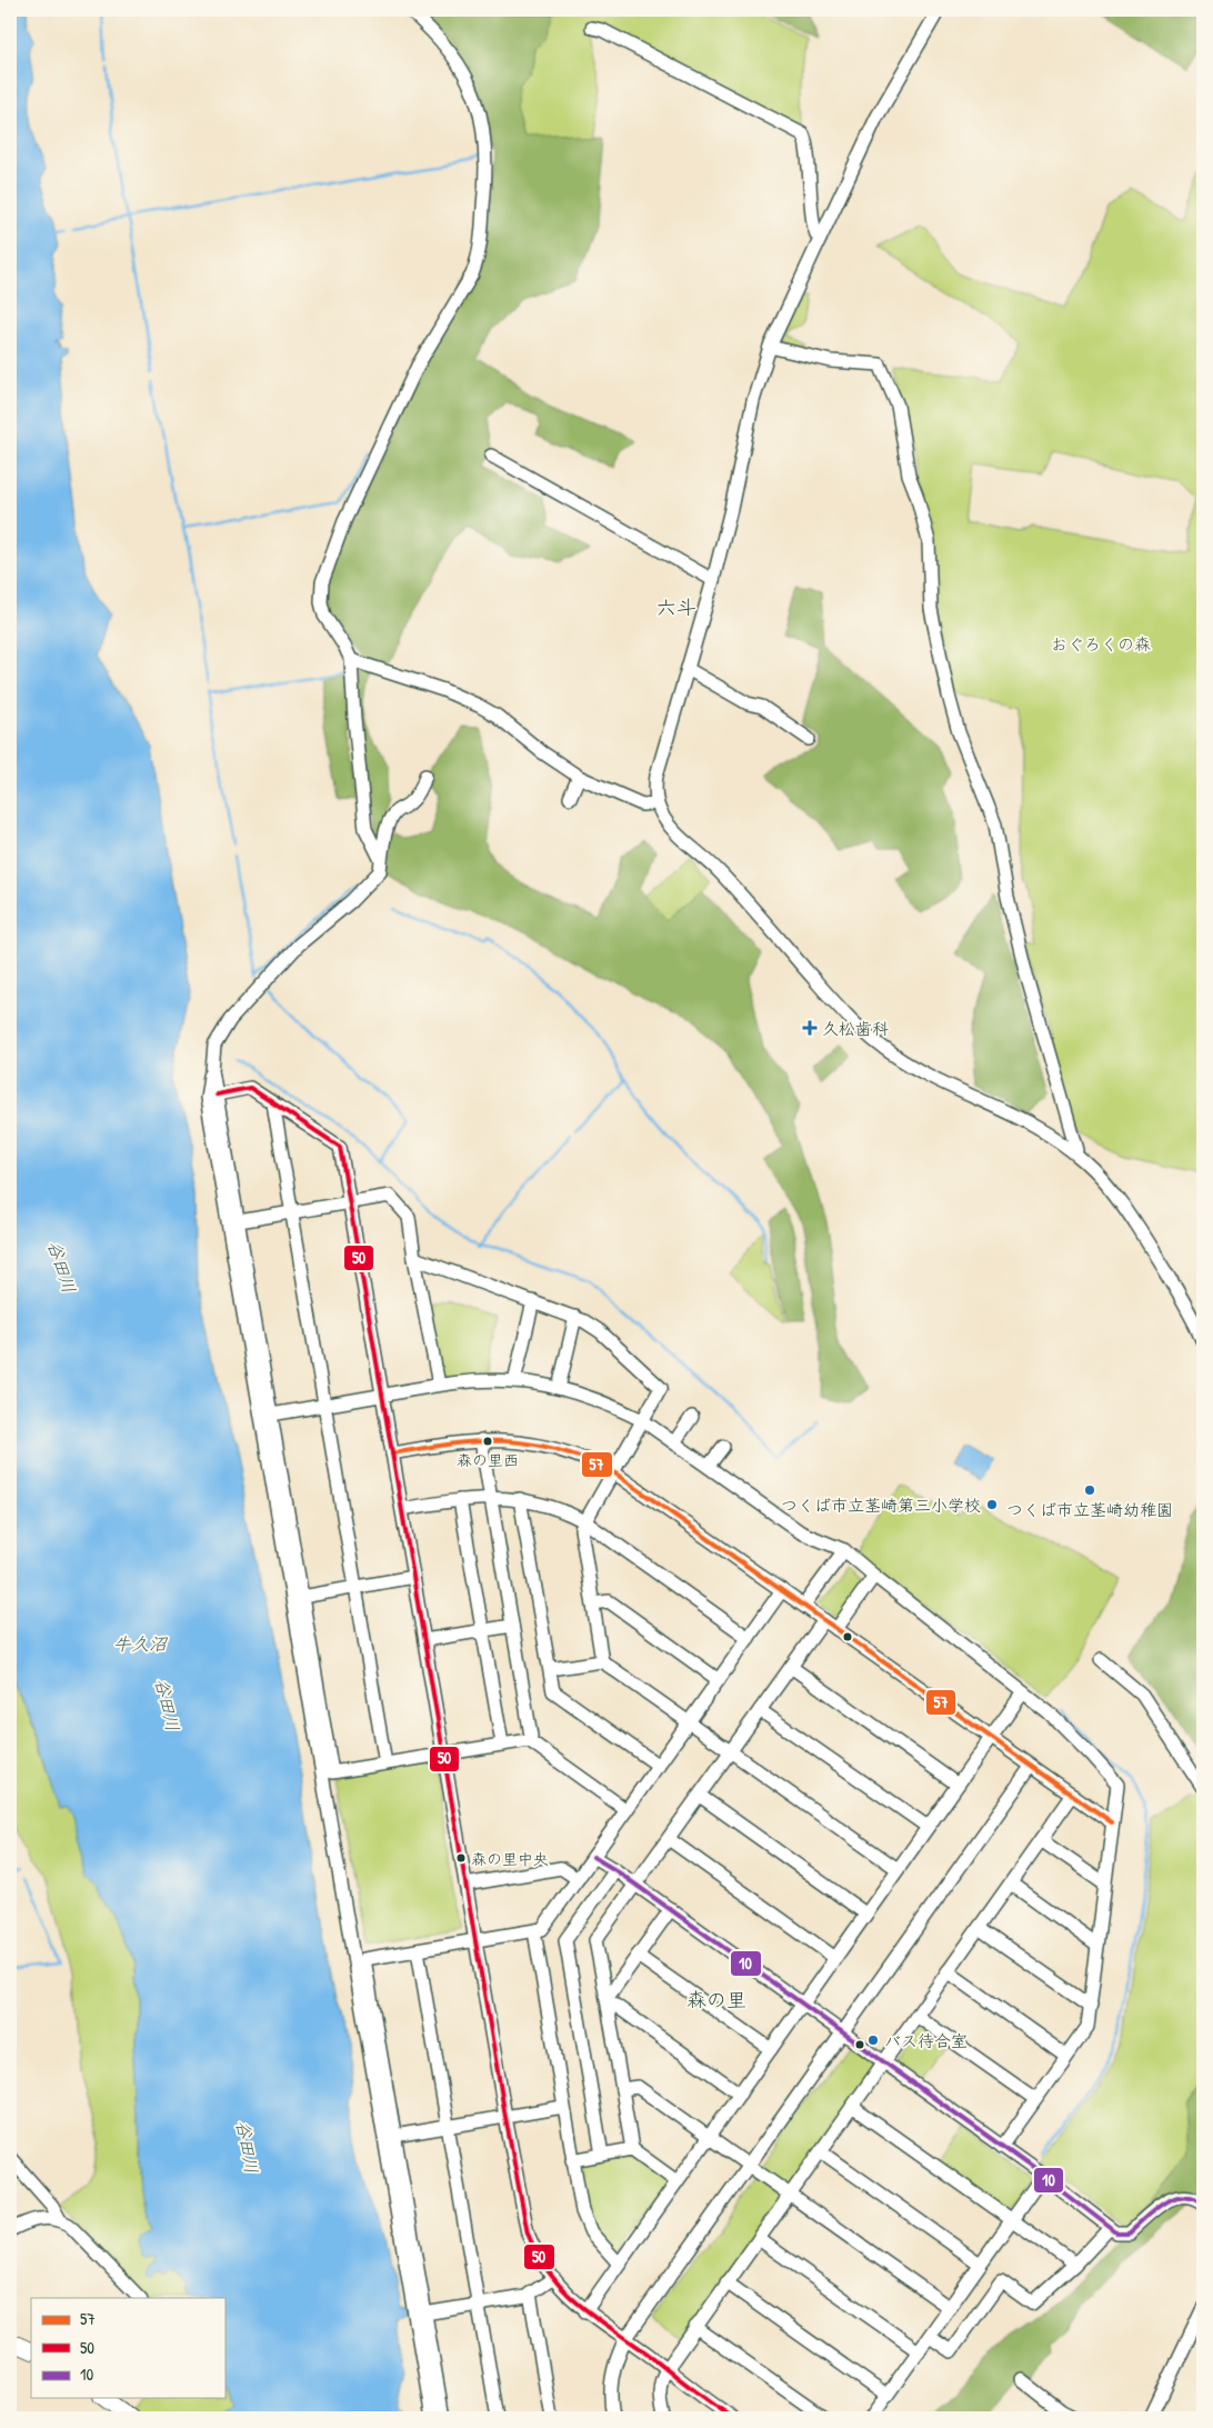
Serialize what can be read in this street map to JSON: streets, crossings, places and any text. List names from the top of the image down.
{
  "districts": ["六斗", "森の里"],
  "water": ["谷田川", "牛久沼"],
  "parks": ["おぐろくの森"],
  "places": {
    "health": ["久松歯科"],
    "other": [
      "森の里西",
      "つくば市立茎崎幼稚園",
      "つくば市立茎崎第三小学校",
      "森の里中央",
      "バス待合室"
    ]
  },
  "lines": ["transit line 50", "transit line 57", "transit line 10"],
  "legend": ["57", "50", "10"]
}
